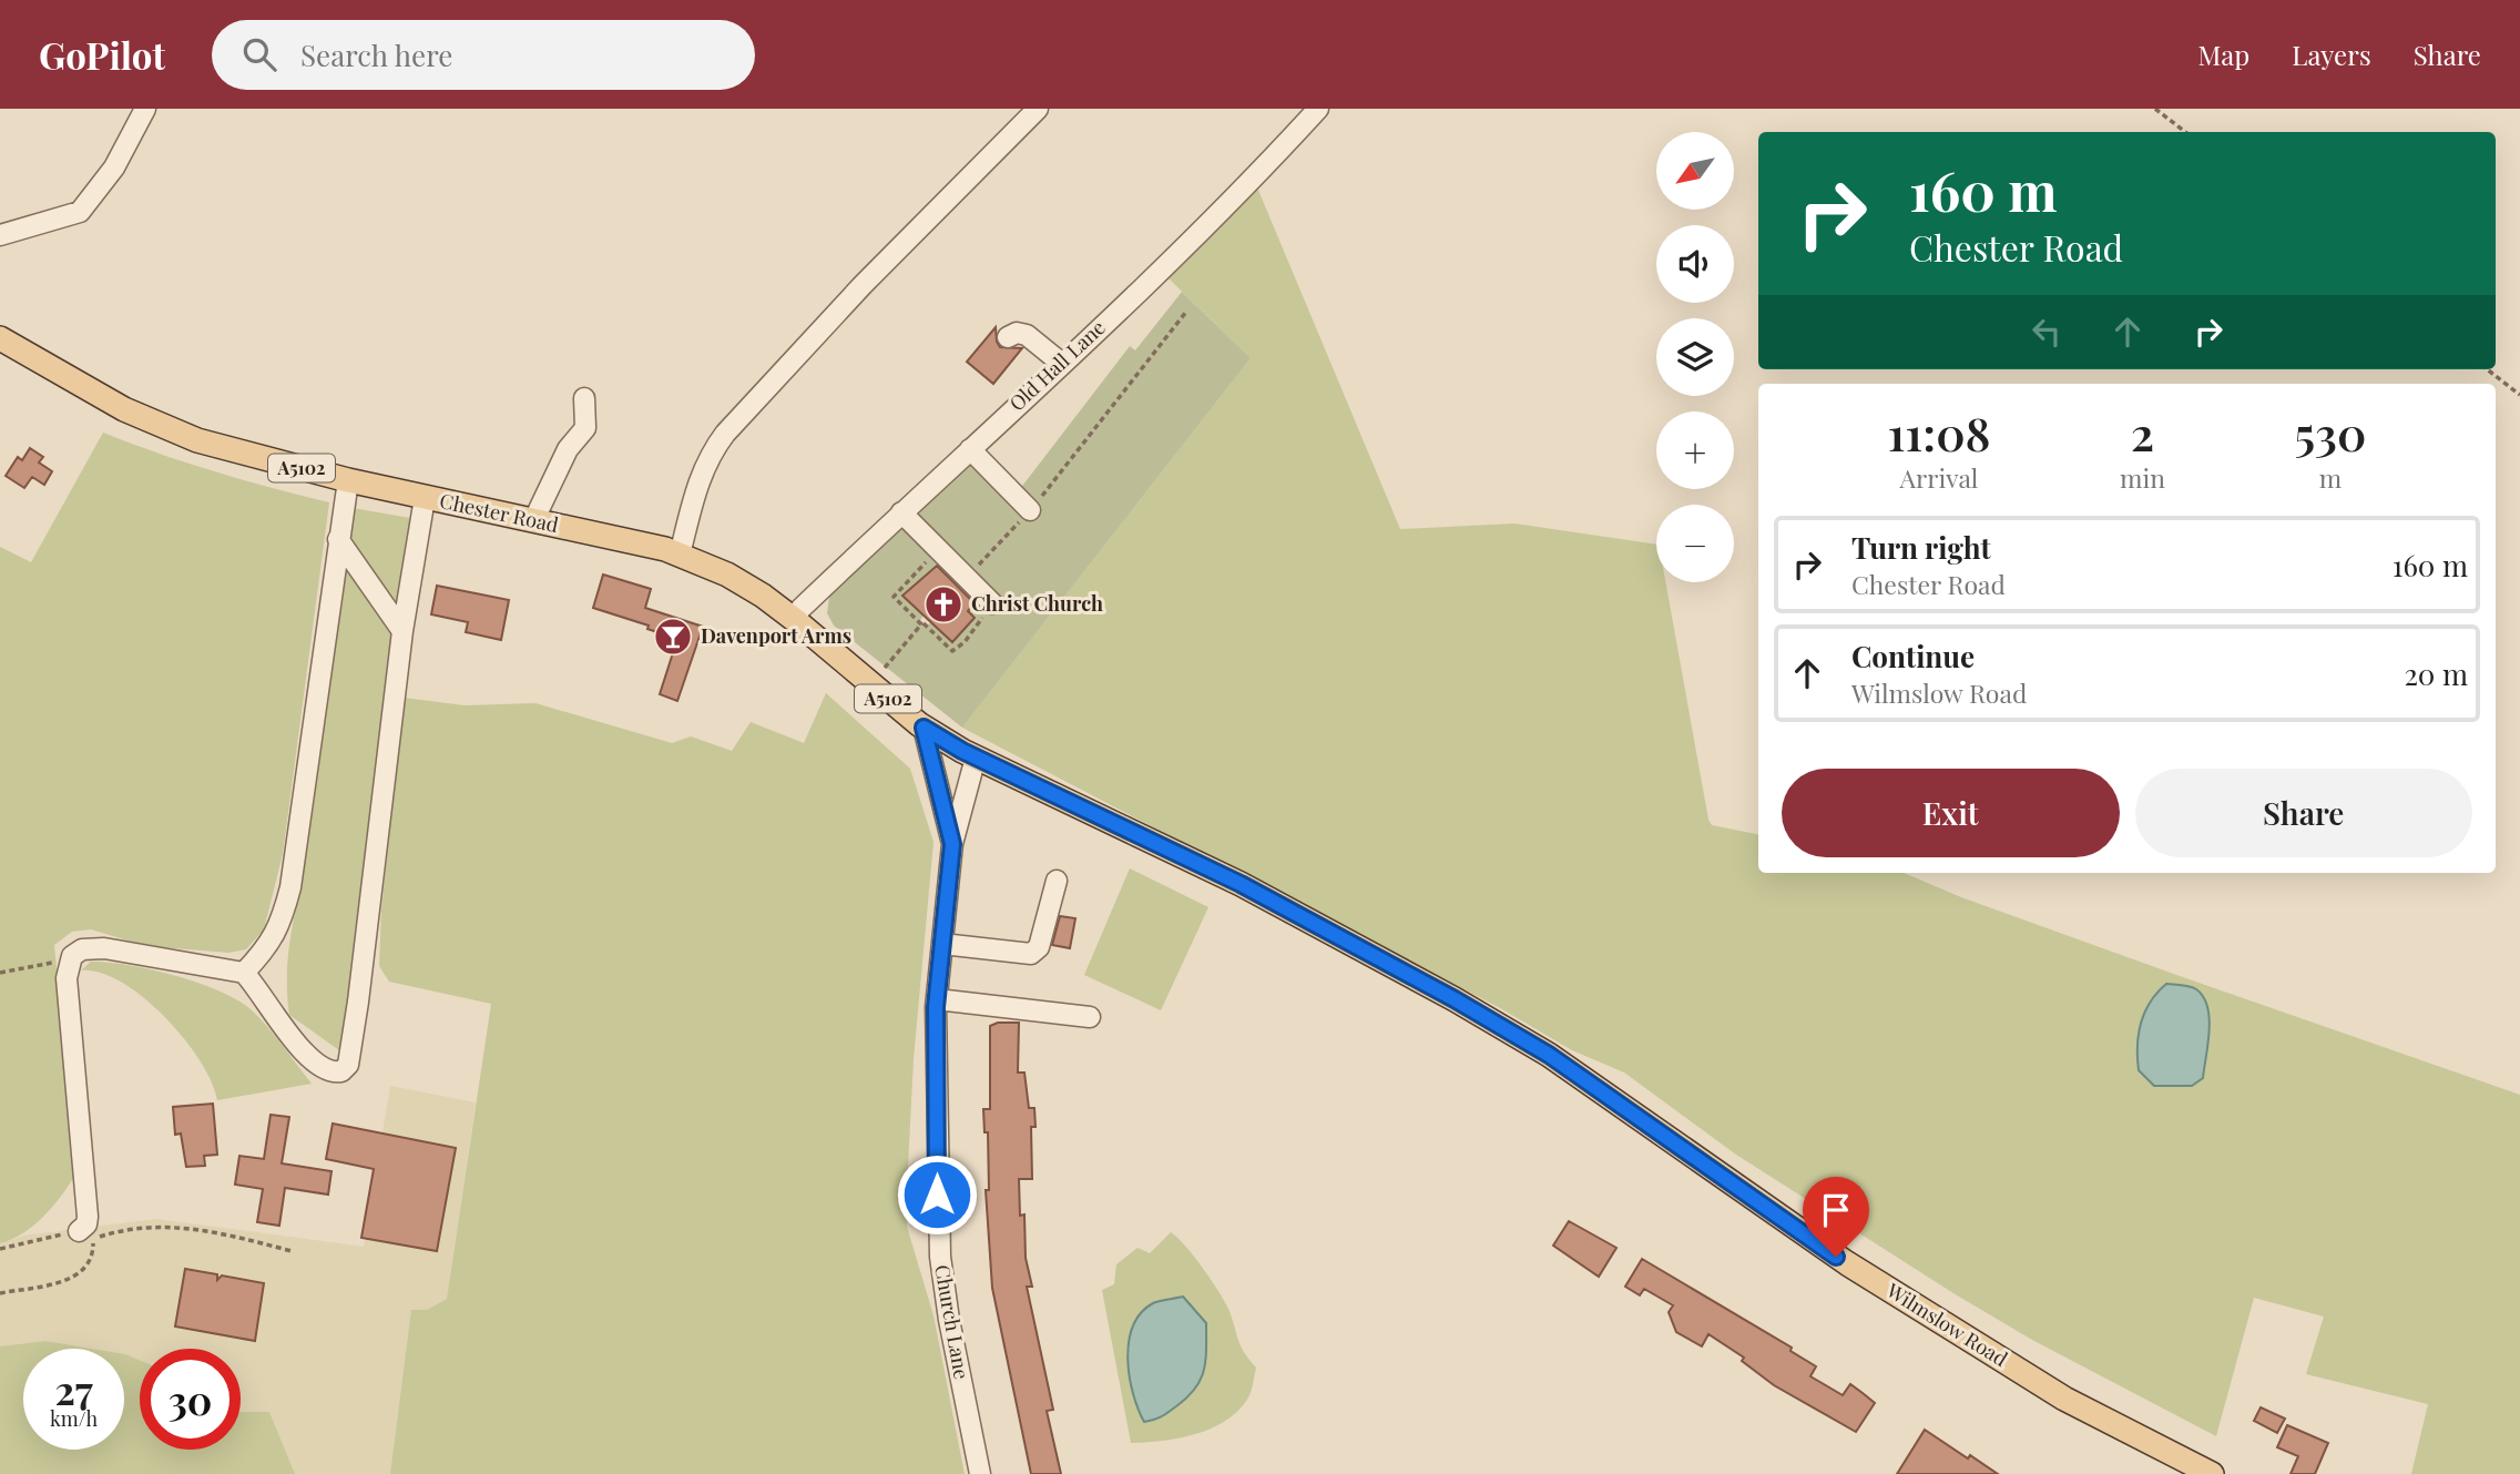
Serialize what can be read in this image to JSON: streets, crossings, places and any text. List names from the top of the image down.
{
  "streets": {
    "main road": ["A5102", "Chester Road", "Wilmslow Road"],
    "street": ["Old Hall Lane", "Church Lane"]
  },
  "crossings": [
    ["Old Hall Lane", "Chester Road"],
    ["Chester Road", "Church Lane"],
    ["Chester Road", "Wilmslow Road"],
    ["Church Lane", "Wilmslow Road"]
  ],
  "places": {
    "church": ["Christ Church"],
    "bar": ["Davenport Arms"]
  },
  "north": "bottom left",
  "page": {
    "header": "GoPilot",
    "search": "Search here",
    "nav": ["Map", "Layers", "Share"],
    "map_buttons": ["+", "−"],
    "turn": ["160 m", "Chester Road"],
    "eta": [
      "11:08",
      "Arrival",
      "2",
      "min",
      "530",
      "m"
    ],
    "list": [
      {
        "name": "Turn right",
        "note": "Chester Road",
        "value": "160 m"
      },
      {
        "name": "Continue",
        "note": "Wilmslow Road",
        "value": "20 m"
      }
    ],
    "buttons": ["Exit", "Share"],
    "speed": "27 km/h",
    "limit": "30"
  }
}
